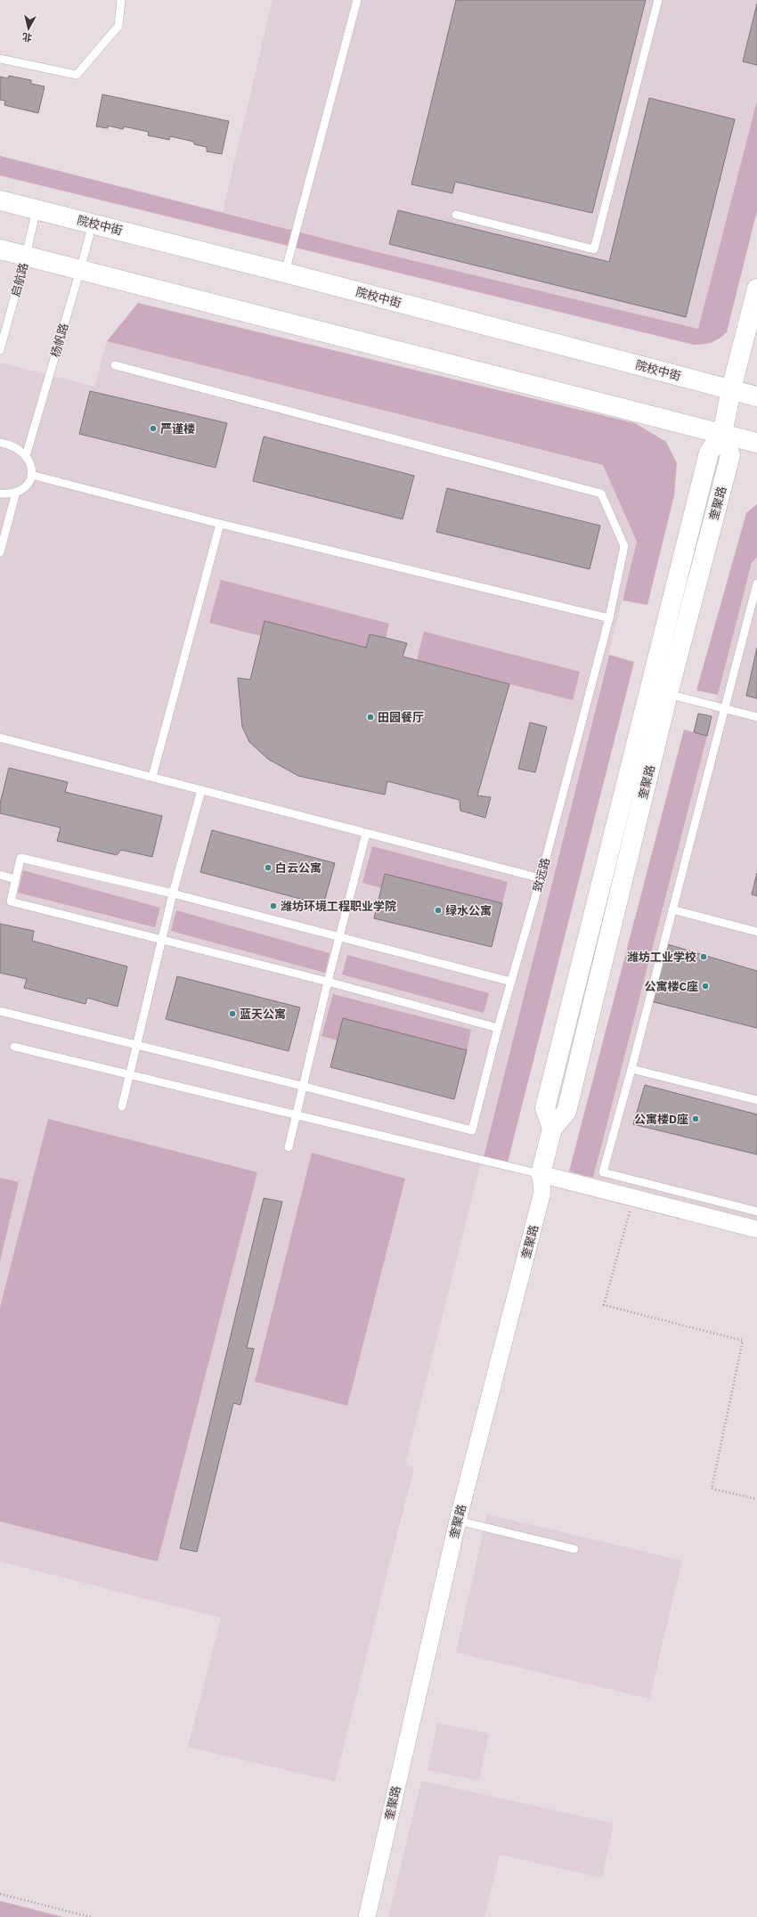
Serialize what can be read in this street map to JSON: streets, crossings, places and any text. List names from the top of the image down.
{
  "streets": {
    "street": ["院校中街", "奎聚路"],
    "lane": ["启航路", "杨帆路", "致远路"]
  },
  "crossings": [
    ["院校中街", "启航路"],
    ["院校中街", "杨帆路"],
    ["院校中街", "奎聚路"]
  ],
  "places": [
    "严谨楼",
    "田园餐厅",
    "白云公寓",
    "潍坊环境工程职业学院",
    "绿水公寓",
    "潍坊工业学校",
    "公寓楼C座",
    "蓝天公寓",
    "公寓楼D座"
  ],
  "north": "bottom"
}
